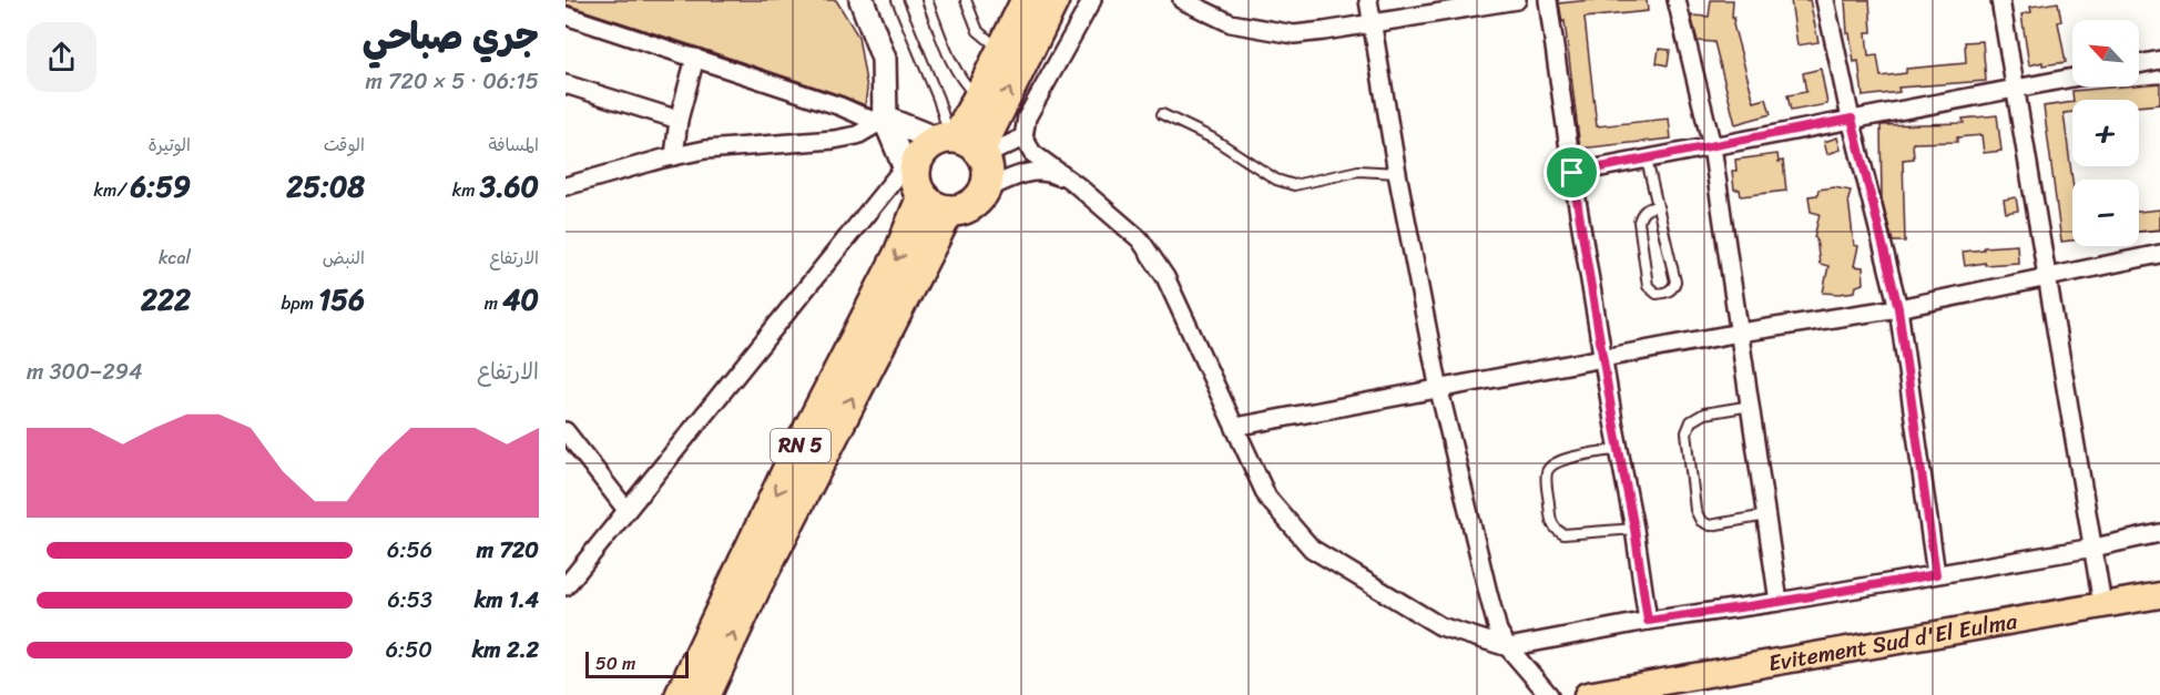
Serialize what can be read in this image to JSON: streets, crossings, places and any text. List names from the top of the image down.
{
  "streets": {
    "highway": ["RN 5"],
    "main road": ["Evitement Sud d'El Eulma"]
  },
  "scale_bar": "50 m",
  "north": "top left",
  "page": {
    "heading": ["جري صباحي", "06:15 · 5 × 720 m"],
    "map_buttons": ["+", "−"],
    "stats": [
      ["المسافة", "3.60 km"],
      ["الوقت", "25:08"],
      ["الوتيرة", "6:59 /km"],
      ["الارتفاع", "40 m"],
      ["النبض", "156 bpm"],
      ["kcal", "222"]
    ],
    "chart": ["الارتفاع", "294–300 m"],
    "list": [
      {
        "name": "720 m",
        "note": "6:56"
      },
      {
        "name": "1.4 km",
        "note": "6:53"
      },
      {
        "name": "2.2 km",
        "note": "6:50"
      }
    ],
    "scale": "50 m"
  }
}
